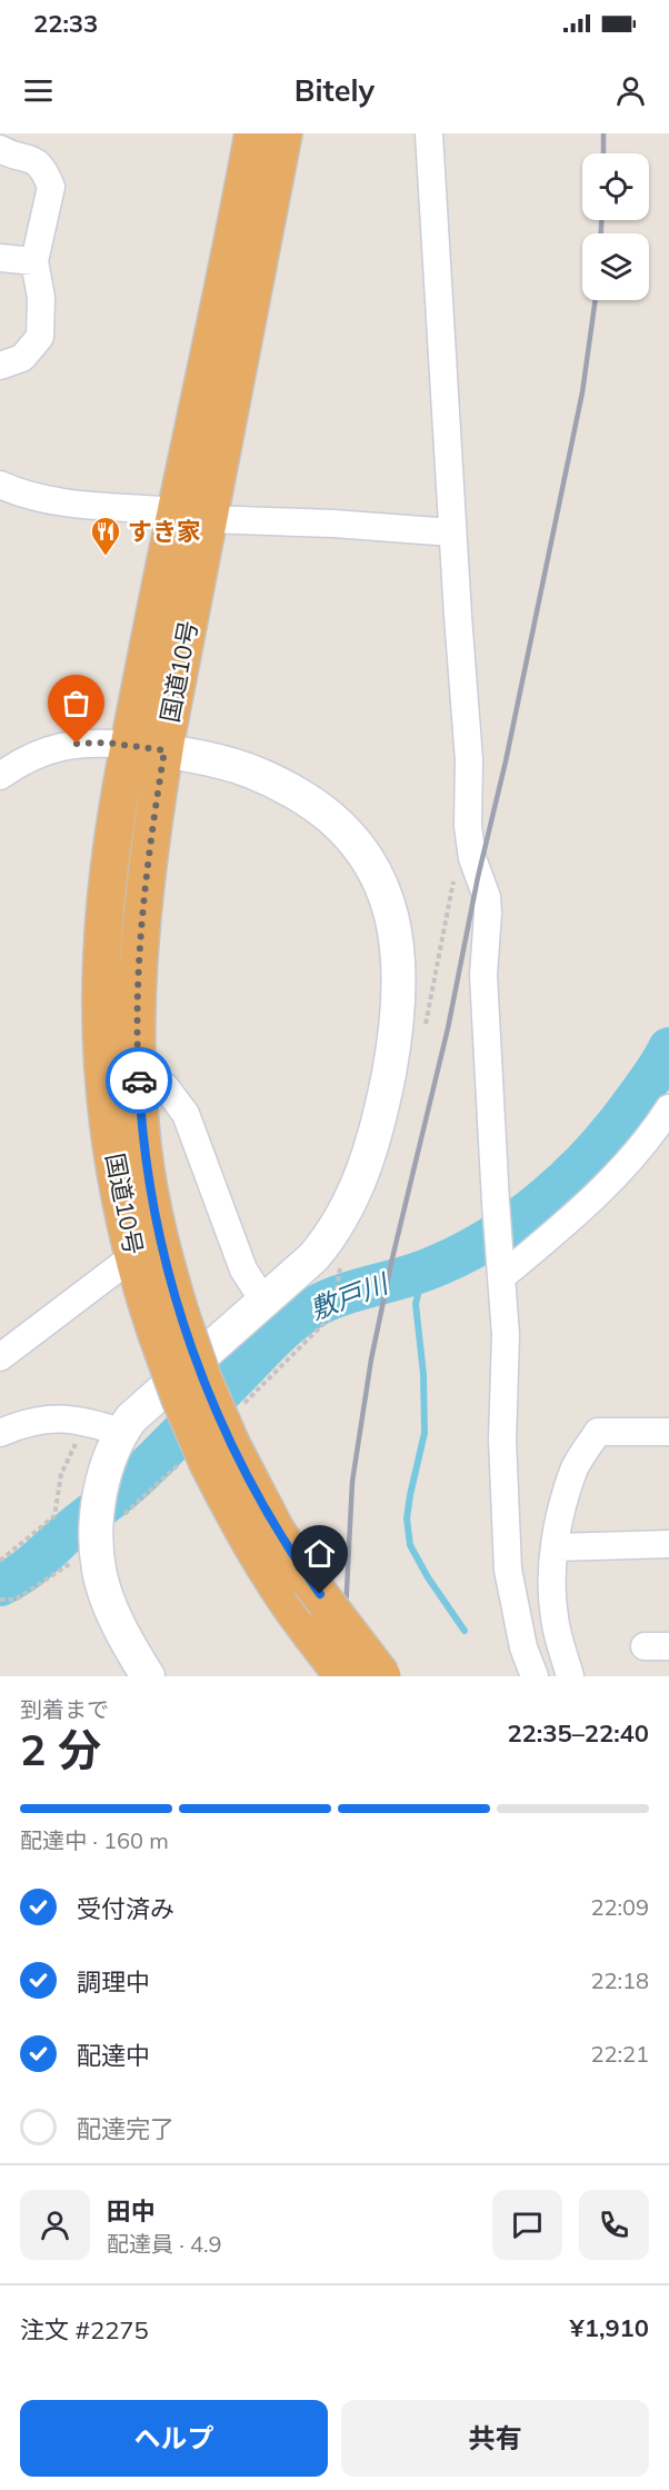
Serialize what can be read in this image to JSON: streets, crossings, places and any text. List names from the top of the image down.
{
  "streets": {
    "highway": ["国道10号"]
  },
  "water": ["敷戸川"],
  "places": {
    "restaurant": ["すき家"]
  },
  "page": {
    "status": "22:33",
    "header": "Bitely",
    "heading": ["2 分", "到着まで", "22:35–22:40"],
    "panel": [
      "田中",
      "配達員 · 4.9",
      "注文 #2275",
      "¥1,910"
    ],
    "bar": "配達中 · 160 m",
    "list": [
      ["受付済み", "22:09"],
      ["調理中", "22:18"],
      ["配達中", "22:21"],
      "配達完了"
    ],
    "buttons": ["ヘルプ", "共有"]
  }
}
